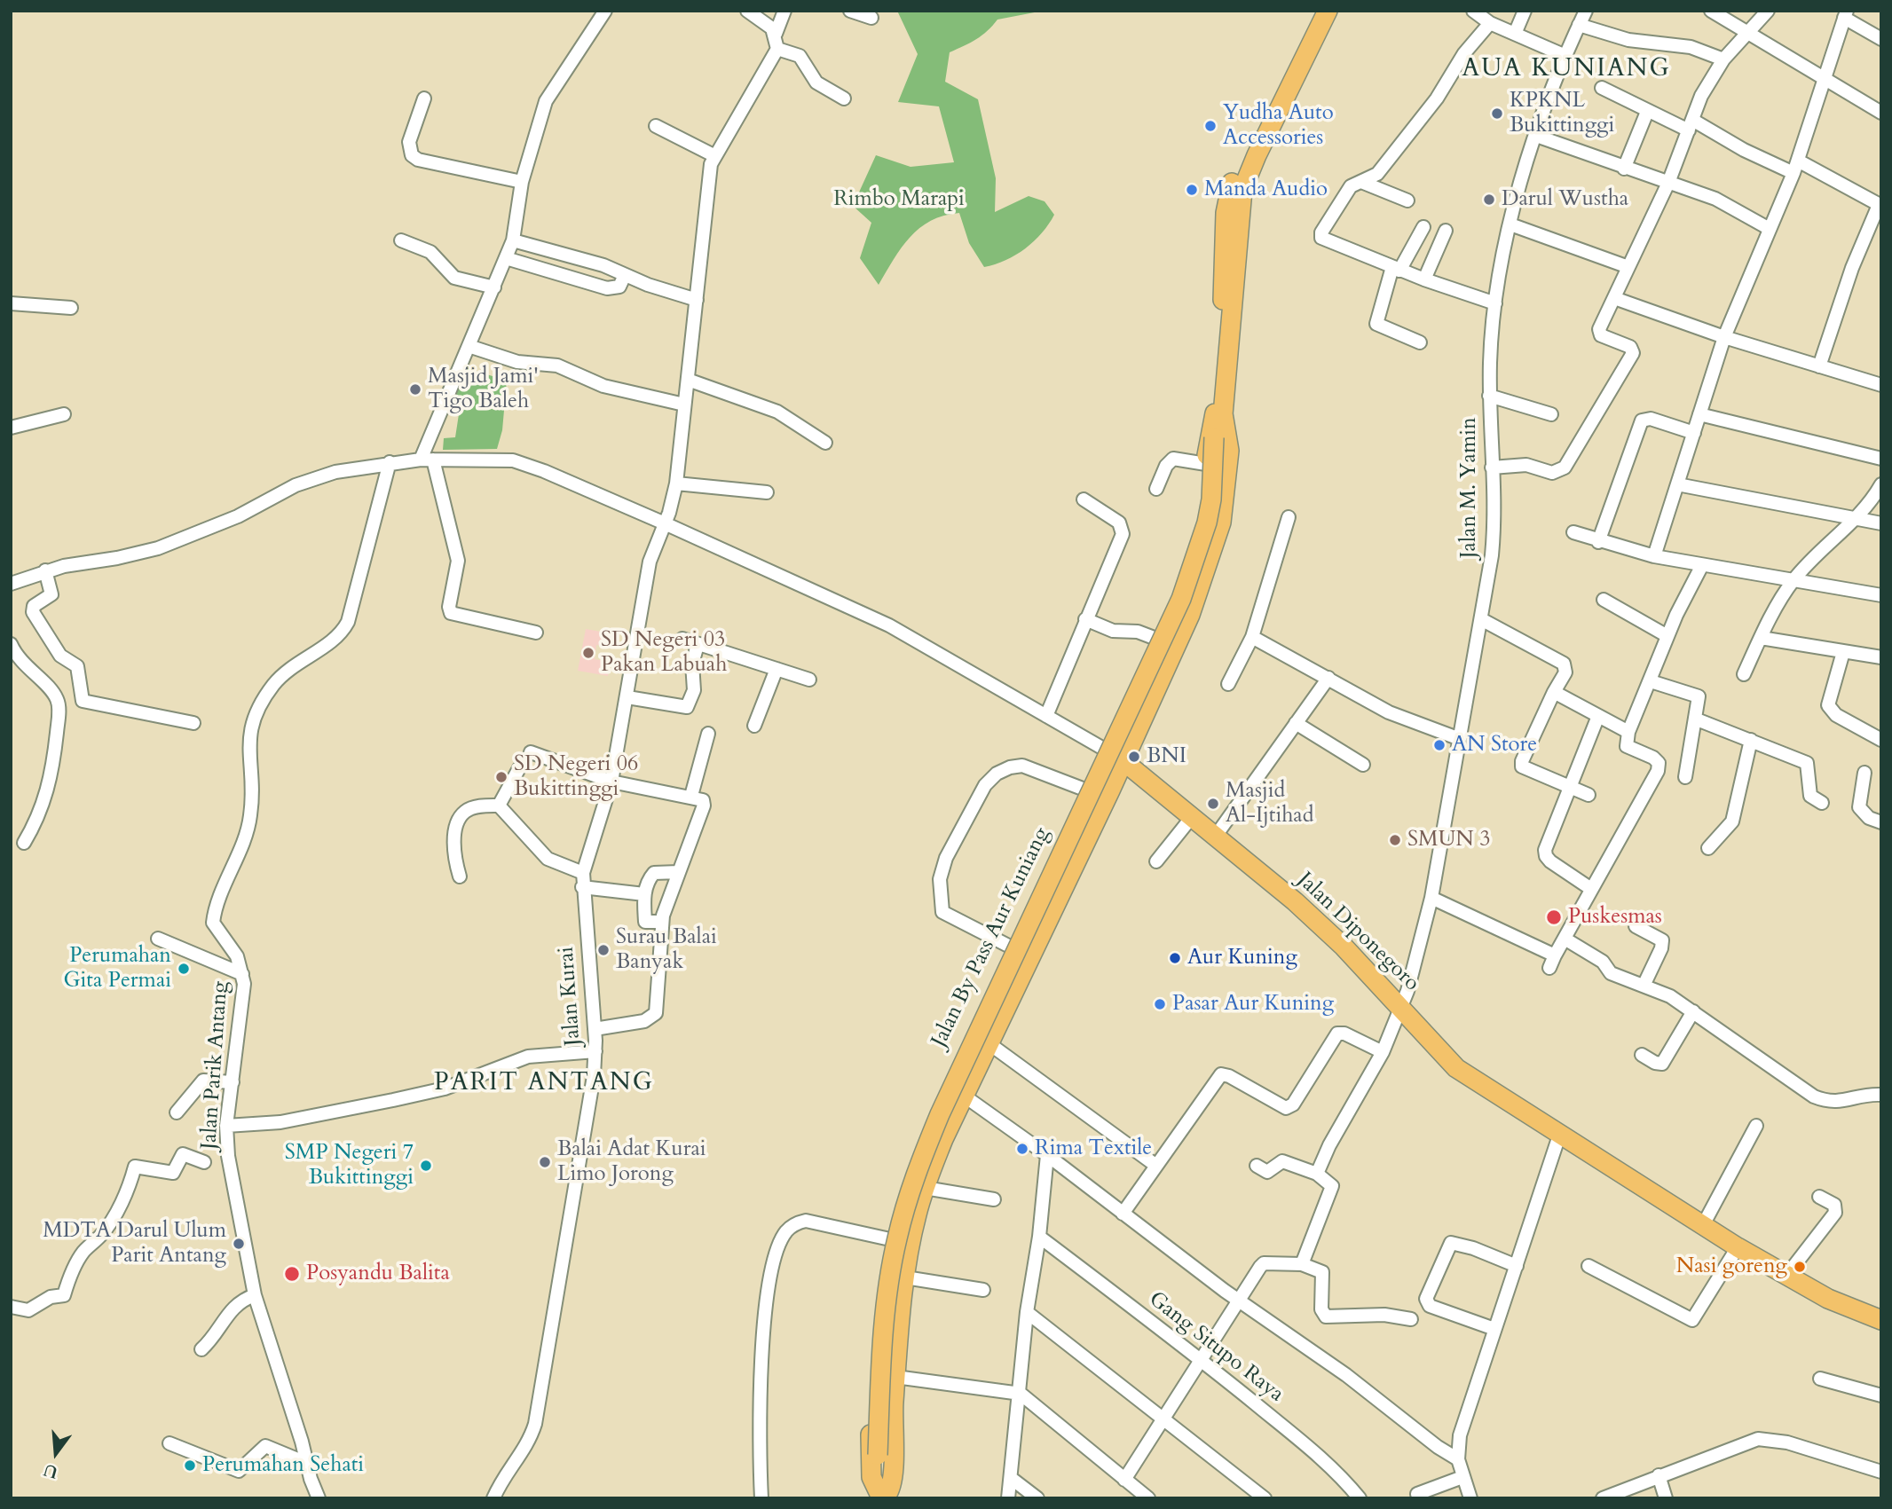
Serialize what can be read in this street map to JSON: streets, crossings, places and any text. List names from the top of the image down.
{
  "streets": {
    "highway": ["Jalan Diponegoro", "Jalan By Pass Aur Kuniang"],
    "street": [
      "Jalan M. Yamin",
      "Jalan Kurai",
      "Jalan Parik Antang",
      "Gang Situpo Raya"
    ]
  },
  "crossings": [
    ["Jalan M. Yamin", "Jalan Diponegoro"],
    ["Jalan Diponegoro", "Jalan By Pass Aur Kuniang"]
  ],
  "districts": ["AUA KUNIANG", "PARIT ANTANG"],
  "parks": ["Rimbo Marapi"],
  "places": [
    "KPKNL Bukittinggi",
    "Yudha Auto Accessories",
    "Manda Audio",
    "Darul Wustha",
    "Masjid Jami' Tigo Baleh",
    "SD Negeri 03 Pakan Labuah",
    "AN Store",
    "BNI",
    "SD Negeri 06 Bukittinggi",
    "Masjid Al-Ijtihad",
    "SMUN 3",
    "Puskesmas",
    "Surau Balai Banyak",
    "Aur Kuning",
    "Perumahan Gita Permai",
    "Pasar Aur Kuning",
    "Rima Textile",
    "Balai Adat Kurai Limo Jorong",
    "SMP Negeri 7 Bukittinggi",
    "MDTA Darul Ulum Parit Antang",
    "Nasi goreng",
    "Posyandu Balita",
    "Perumahan Sehati"
  ],
  "north": "bottom"
}
